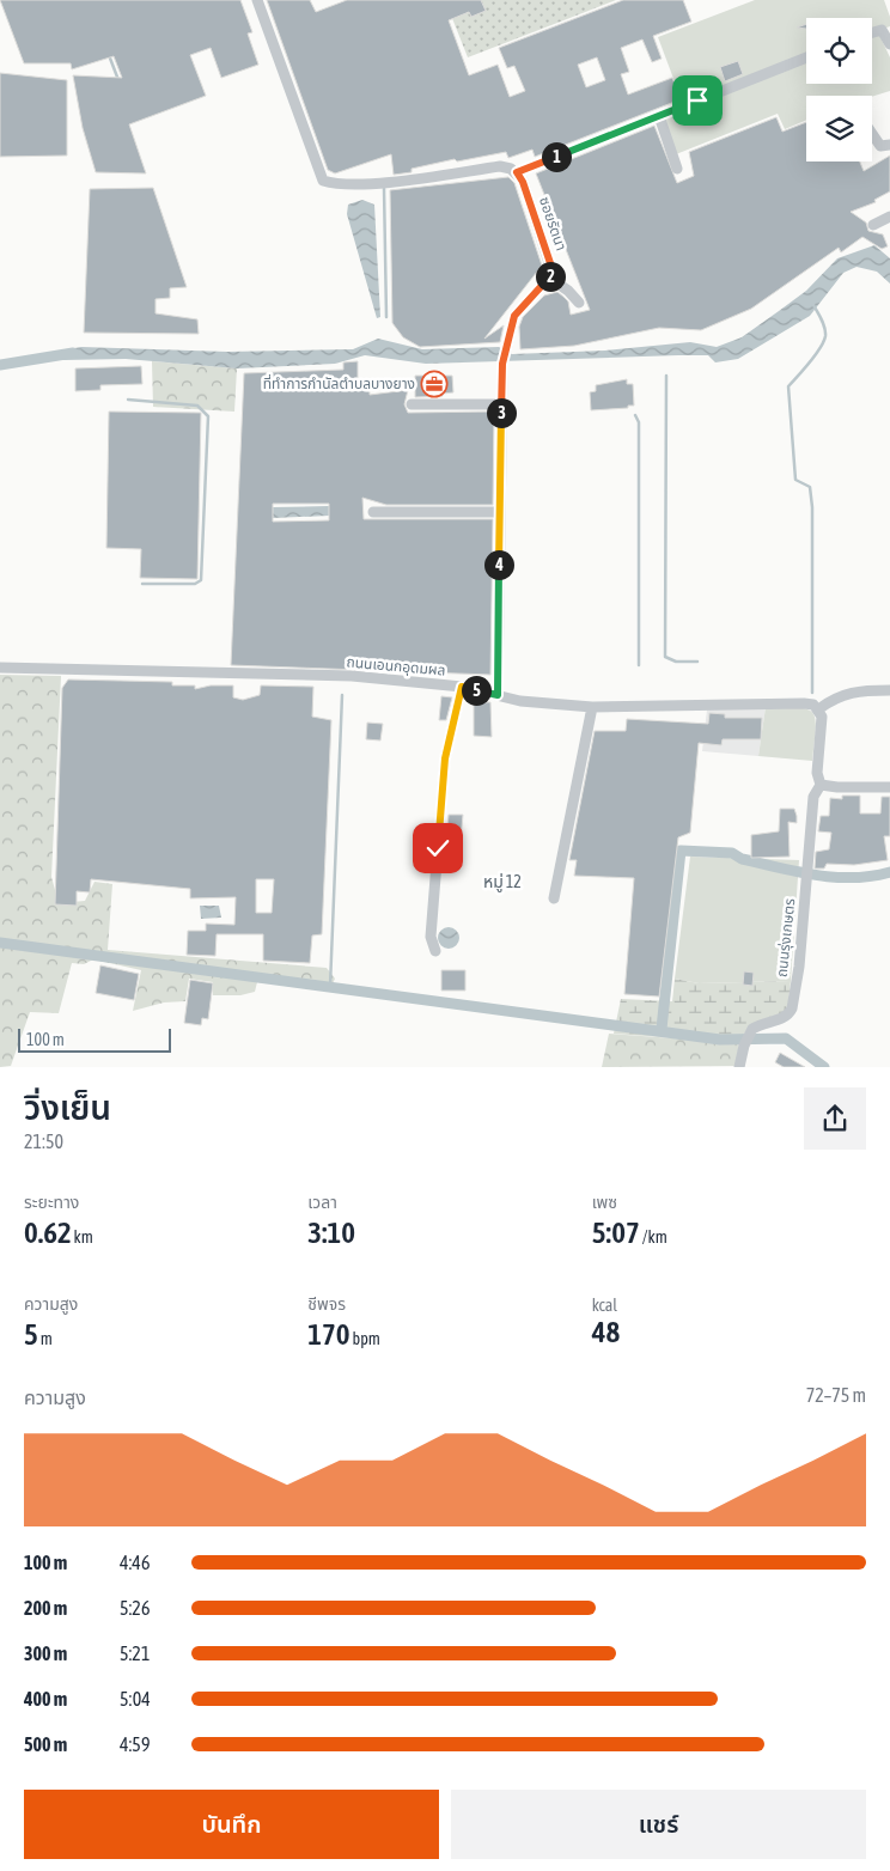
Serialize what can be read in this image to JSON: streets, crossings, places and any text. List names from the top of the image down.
{
  "streets": {
    "street": ["ซอยรัตนา", "ถนนเอนกอุดมผล", "ถนนรุ่งเกษตร"]
  },
  "districts": ["หมู่ 12"],
  "places": {
    "office": ["ที่ทำการกำนัลตำบลบางยาง"]
  },
  "scale_bar": "100 m",
  "page": {
    "pins": [
      "1",
      "2",
      "3",
      "4",
      "5"
    ],
    "scale": "100 m",
    "heading": ["วิ่งเย็น", "21:50"],
    "stats": [
      ["ระยะทาง", "0.62 km"],
      ["เวลา", "3:10"],
      ["เพซ", "5:07 /km"],
      ["ความสูง", "5 m"],
      ["ชีพจร", "170 bpm"],
      ["kcal", "48"]
    ],
    "chart": ["ความสูง", "72–75 m"],
    "list": [
      {
        "name": "100 m",
        "note": "4:46"
      },
      {
        "name": "200 m",
        "note": "5:26"
      },
      {
        "name": "300 m",
        "note": "5:21"
      },
      {
        "name": "400 m",
        "note": "5:04"
      },
      {
        "name": "500 m",
        "note": "4:59"
      }
    ],
    "buttons": ["บันทึก", "แชร์"]
  }
}
